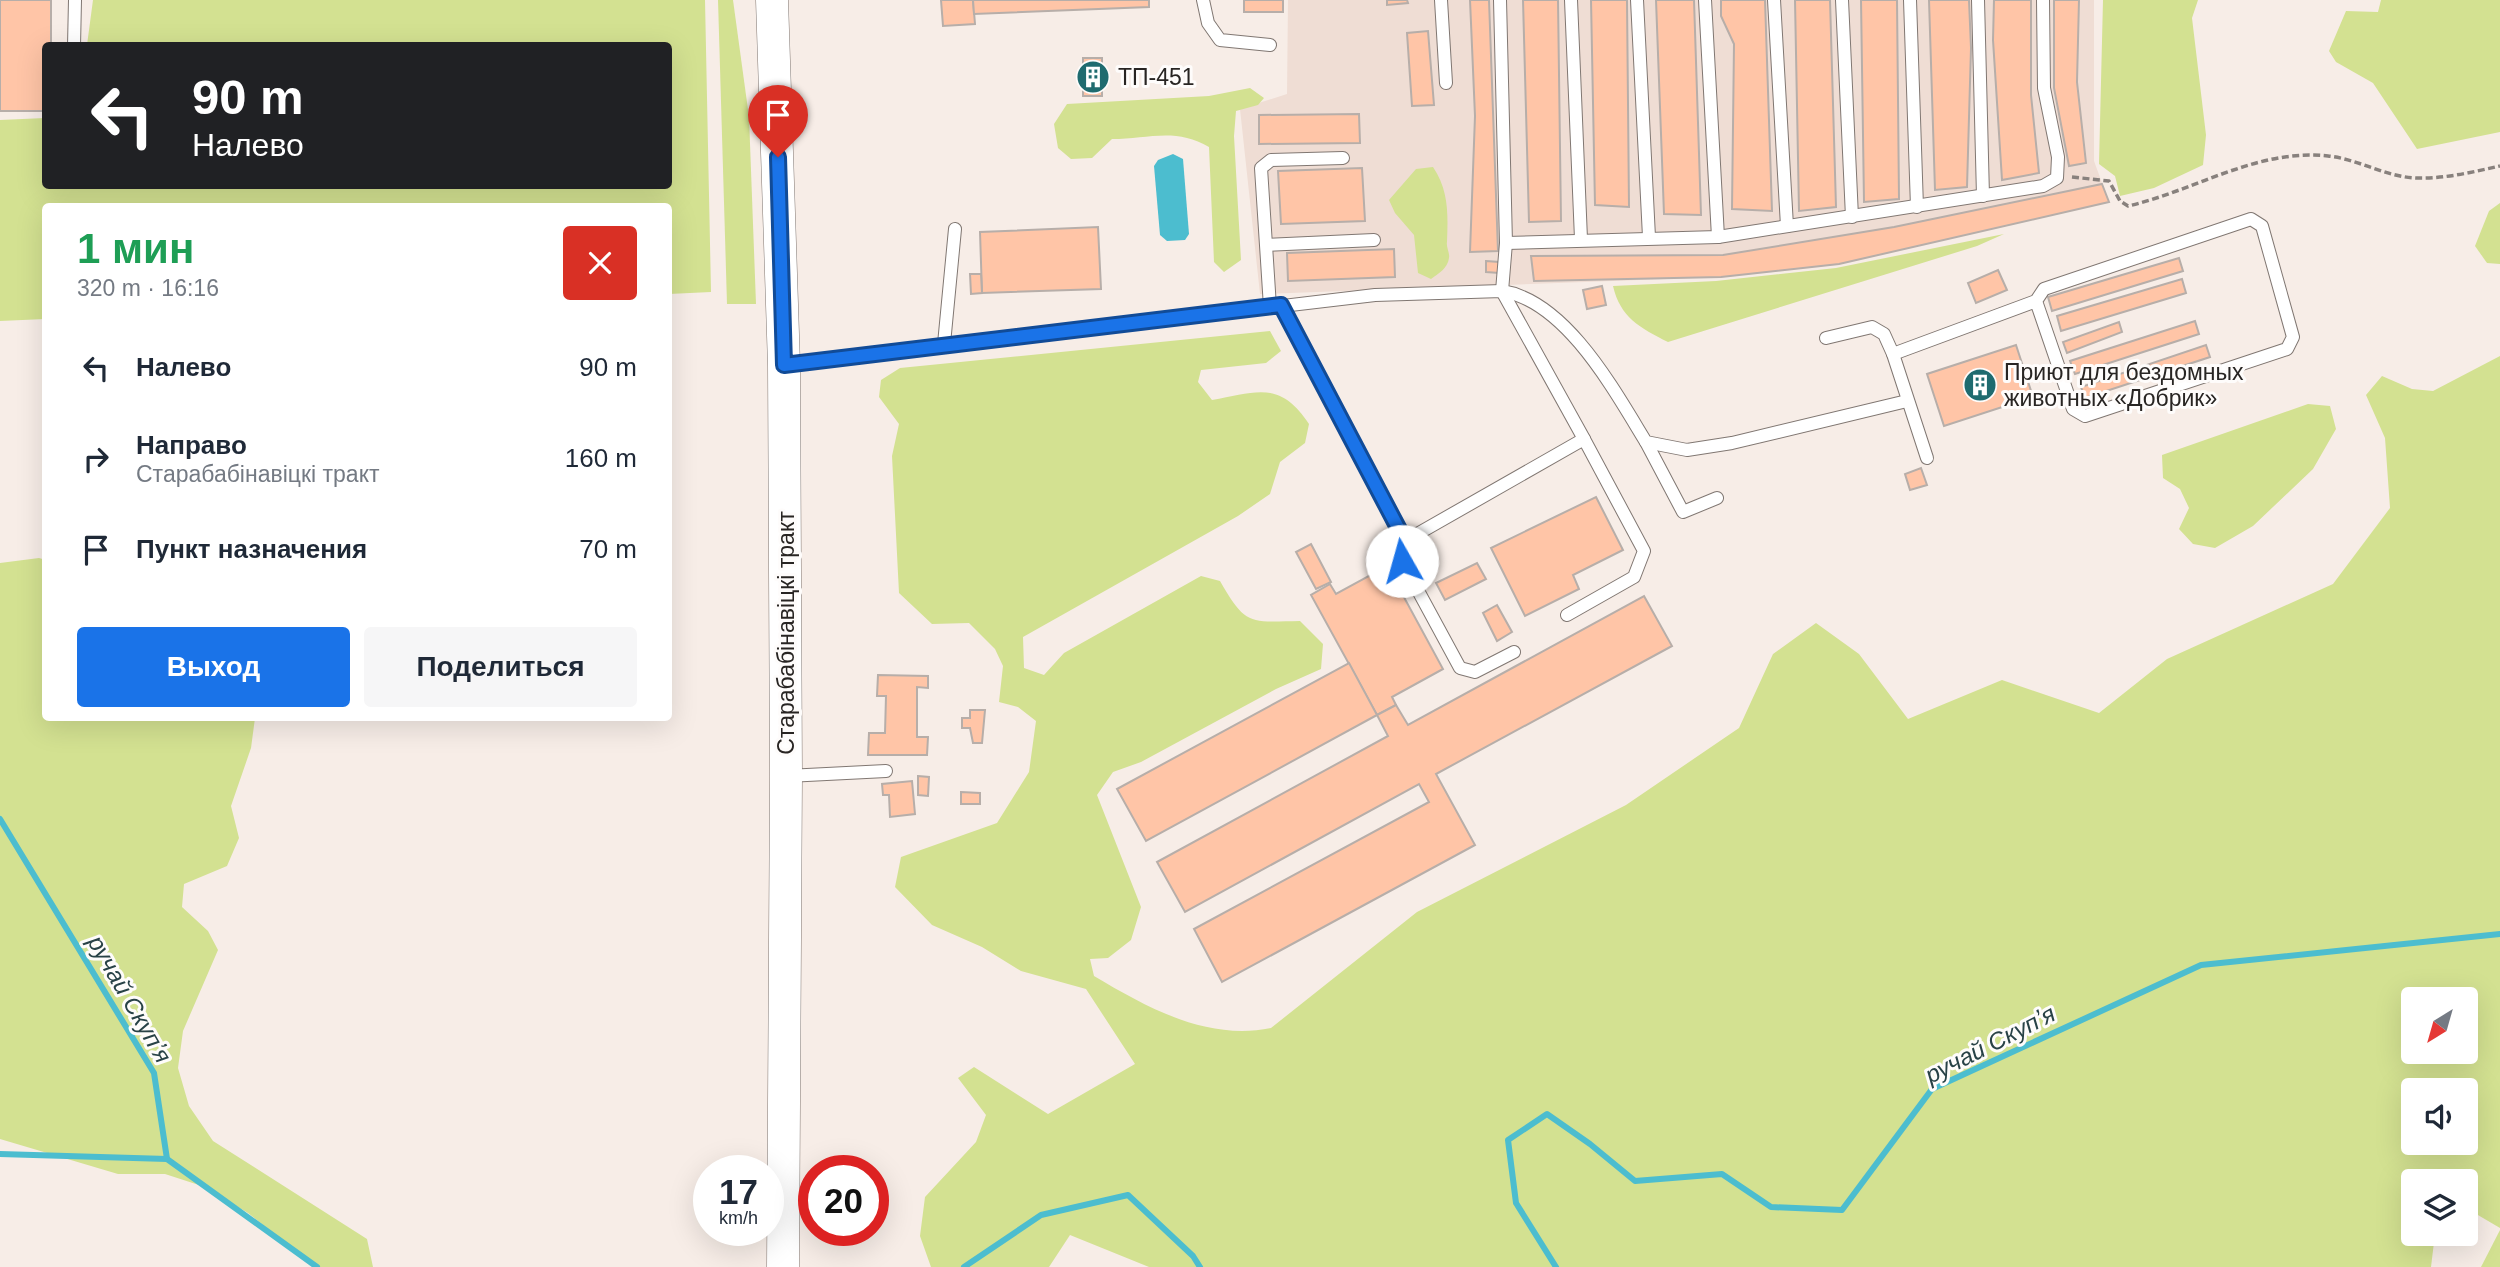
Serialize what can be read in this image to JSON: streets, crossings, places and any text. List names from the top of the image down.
{
  "streets": {
    "street": ["Старабабінавіцкі тракт"]
  },
  "water": ["ручай Скупʼя"],
  "places": {
    "building": ["ТП-451", "Приют для бездомных животных «Добрик»"]
  },
  "north": "bottom left",
  "page": {
    "turn": ["90 m", "Налево"],
    "heading": ["1 мин", "320 m · 16:16"],
    "list": [
      {
        "name": "Налево",
        "value": "90 m"
      },
      {
        "name": "Направо",
        "note": "Старабабінавіцкі тракт",
        "value": "160 m"
      },
      {
        "name": "Пункт назначения",
        "value": "70 m"
      }
    ],
    "buttons": ["Выход", "Поделиться"],
    "speed": "17 km/h",
    "limit": "20"
  }
}
